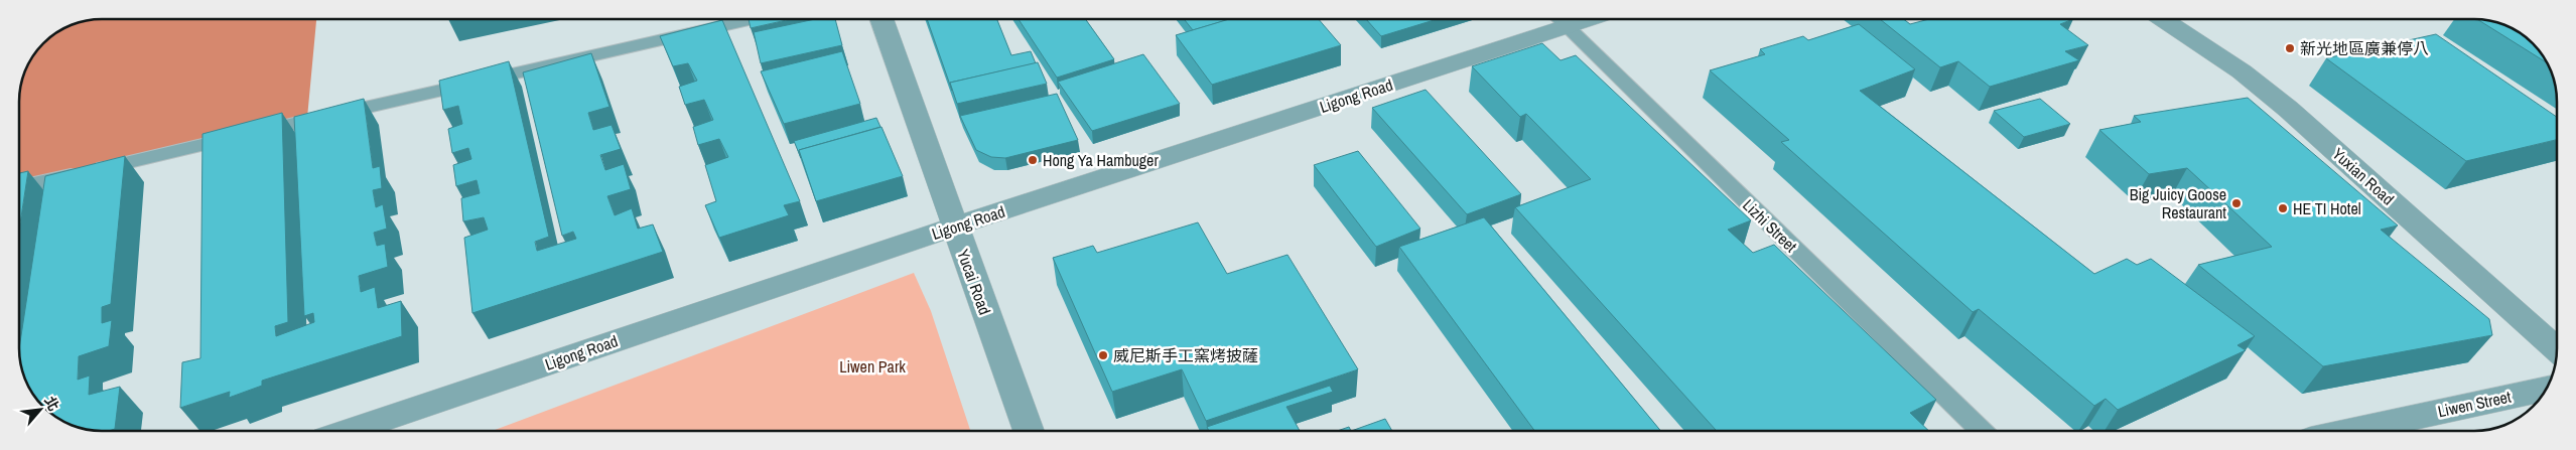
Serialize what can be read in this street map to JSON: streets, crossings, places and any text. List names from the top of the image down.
{
  "streets": {
    "street": [
      "Ligong Road",
      "Yuxian Road",
      "Yucai Road",
      "Liwen Street"
    ],
    "lane": ["Lizhi Street"]
  },
  "crossings": [
    ["Ligong Road", "Lizhi Street"],
    ["Ligong Road", "Yucai Road"]
  ],
  "parks": ["Liwen Park"],
  "places": [
    "新光地區廣兼停八",
    "Hong Ya Hambuger",
    "Big Juicy Goose Restaurant",
    "HE TI Hotel",
    "威尼斯手工窯烤披薩"
  ],
  "north": "top right"
}
